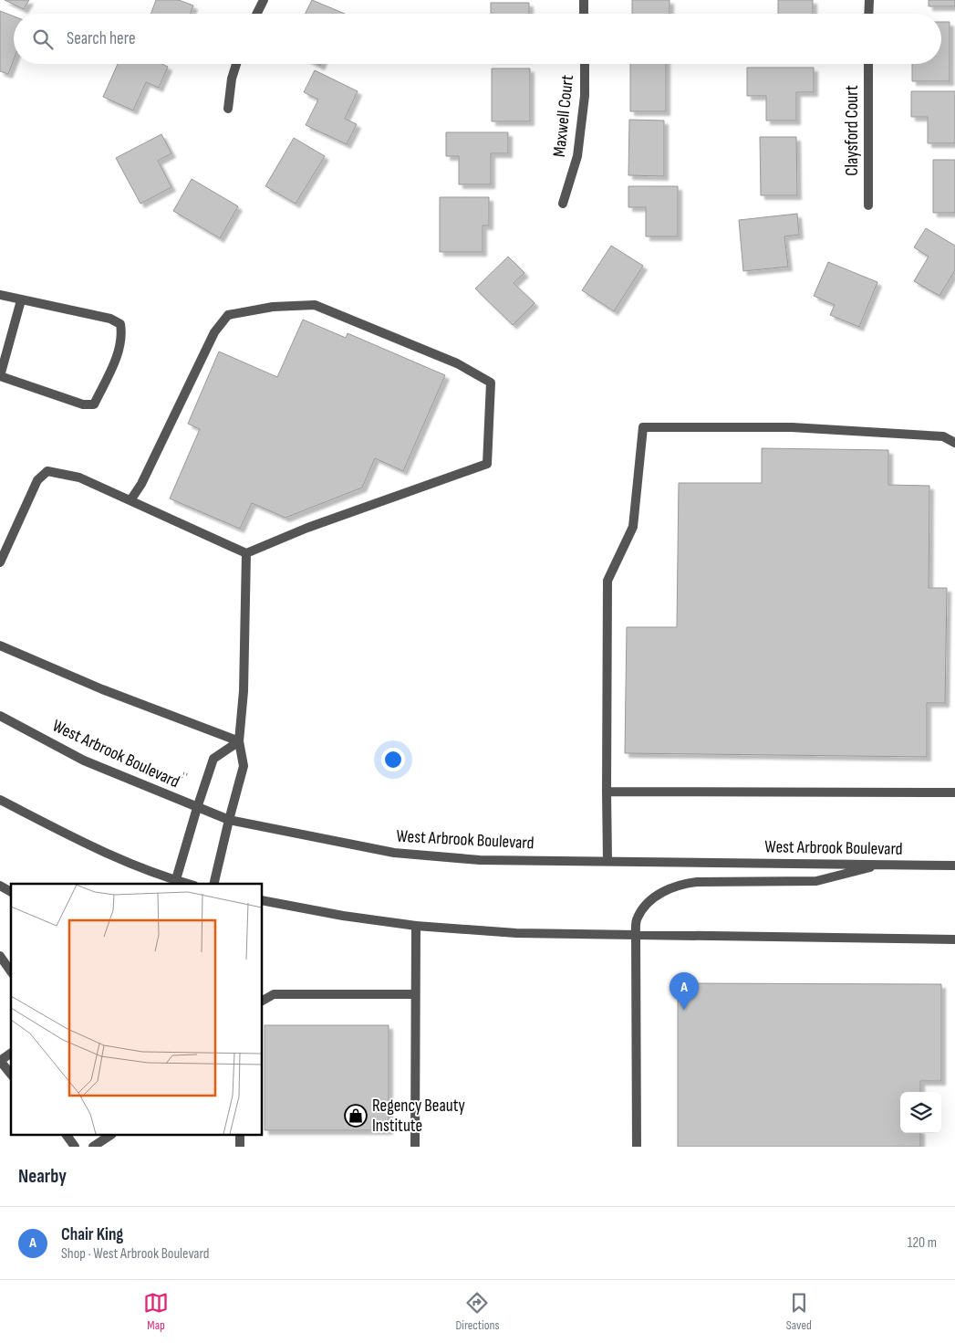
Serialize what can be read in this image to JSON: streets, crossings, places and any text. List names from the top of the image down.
{
  "streets": {
    "street": ["Maxwell Court", "Claysford Court", "West Arbrook Boulevard"]
  },
  "places": {
    "shop": ["Regency Beauty Institute"]
  },
  "page": {
    "search": "Search here",
    "pins": "A",
    "heading": "Nearby",
    "list": [
      {
        "mark": "A",
        "name": "Chair King",
        "note": "Shop · West Arbrook Boulevard",
        "value": "120 m"
      }
    ],
    "nav": ["Map", "Directions", "Saved"]
  }
}
